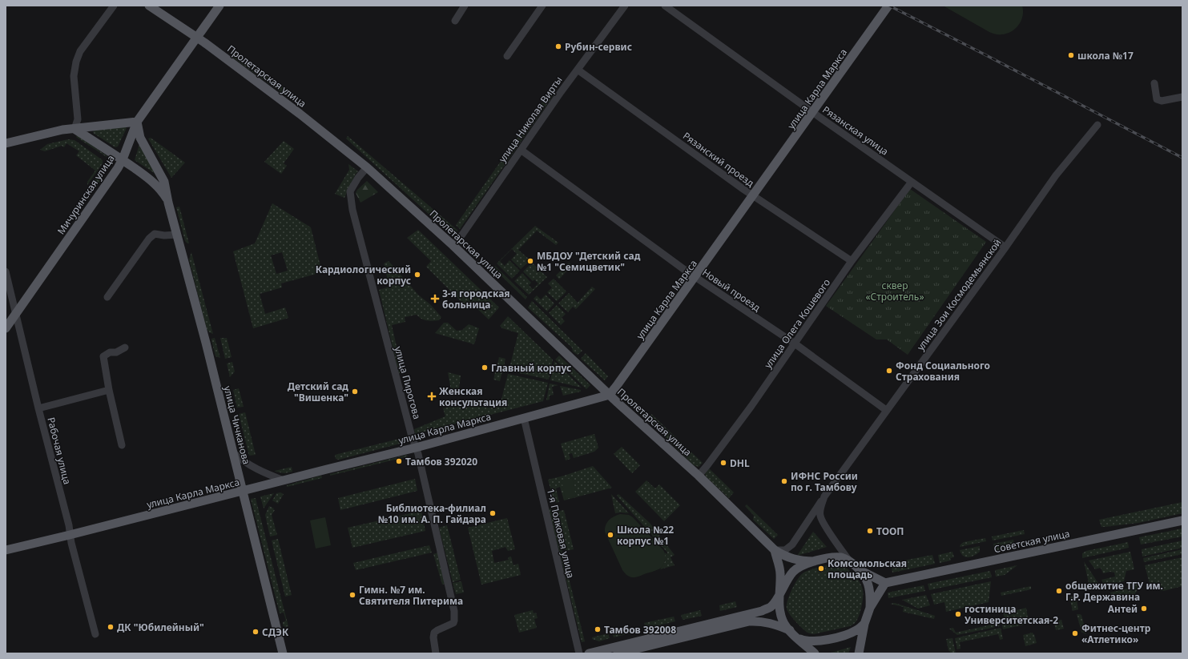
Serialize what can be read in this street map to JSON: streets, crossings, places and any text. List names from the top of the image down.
{
  "streets": {
    "main road": [
      "Пролетарская улица",
      "улица Карла Маркса",
      "Мичуринская улица",
      "улица Чичканова",
      "Советская улица"
    ],
    "street": [
      "улица Николая Вирты",
      "Рязанская улица",
      "Рязанский проезд",
      "Новый проезд",
      "улица Зои Космодемьянской",
      "улица Олега Кошевого",
      "улица Пирогова",
      "Рабочая улица",
      "1-я Полковая улица"
    ]
  },
  "crossings": [
    ["Пролетарская улица", "улица Карла Маркса"],
    ["Пролетарская улица", "улица Николая Вирты"],
    ["Пролетарская улица", "Мичуринская улица"],
    ["Пролетарская улица", "улица Олега Кошевого"],
    ["Пролетарская улица", "улица Пирогова"],
    ["улица Карла Маркса", "Рязанская улица"],
    ["улица Карла Маркса", "Рязанский проезд"],
    ["улица Карла Маркса", "Новый проезд"],
    ["улица Карла Маркса", "улица Пирогова"],
    ["улица Карла Маркса", "улица Чичканова"],
    ["улица Карла Маркса", "Рабочая улица"],
    ["улица Карла Маркса", "1-я Полковая улица"],
    ["улица Николая Вирты", "Рязанский проезд"],
    ["улица Николая Вирты", "Новый проезд"],
    ["Рязанская улица", "улица Зои Космодемьянской"],
    ["Рязанская улица", "улица Олега Кошевого"],
    ["Рязанский проезд", "улица Олега Кошевого"],
    ["Мичуринская улица", "Рабочая улица"],
    ["Новый проезд", "улица Зои Космодемьянской"],
    ["Новый проезд", "улица Олега Кошевого"]
  ],
  "parks": ["сквер «Строитель»"],
  "places": {
    "other": [
      "Рубин-сервис",
      "школа №17",
      "МБДОУ \"Детский сад №1 \"Семицветик\"",
      "Кардиологический корпус",
      "Главный корпус",
      "Фонд Социального Страхования",
      "Детский сад \"Вишенка\"",
      "Тамбов 392020",
      "DHL",
      "ИФНС России по г. Тамбову",
      "Библиотека-филиал №10 им. А. П. Гайдара",
      "ТООП",
      "Школа №22 корпус №1",
      "Комсомольская площадь",
      "общежитие ТГУ им. Г.Р. Державина",
      "Гимн. №7 им. Святителя Питерима",
      "Антей",
      "гостиница Университетская-2",
      "ДК \"Юбилейный\"",
      "Тамбов 392008",
      "СДЭК",
      "Фитнес-центр «Атлетико»"
    ],
    "health": ["3-я городская больница", "Женская консультация"]
  }
}
